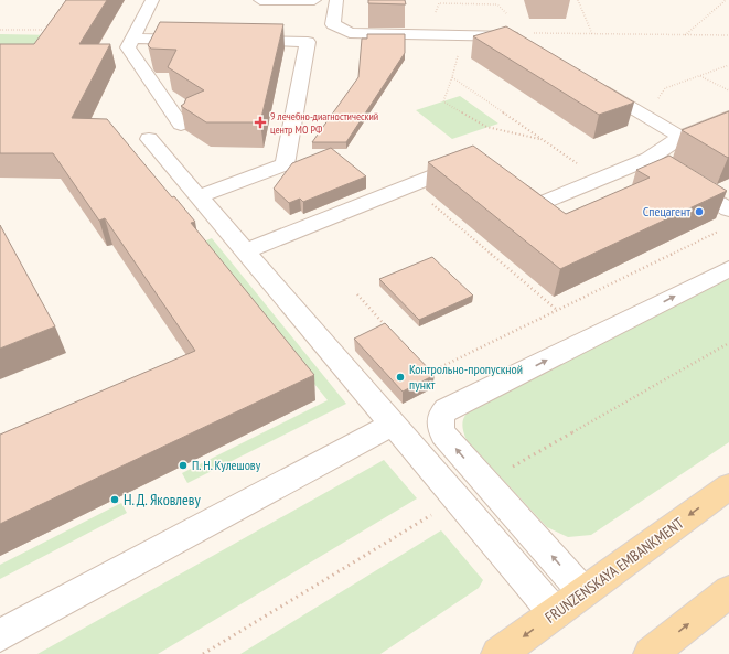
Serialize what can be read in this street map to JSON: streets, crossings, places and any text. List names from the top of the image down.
{
  "streets": {
    "main road": ["FRUNZENSKAYA EMBANKMENT"]
  },
  "places": {
    "health": ["9 лечебно-диагностический центр МО РФ"],
    "other": [
      "Спецагент",
      "Контрольно-пропускной пункт",
      "П. Н. Кулешову",
      "Н. Д. Яковлеву"
    ]
  }
}
